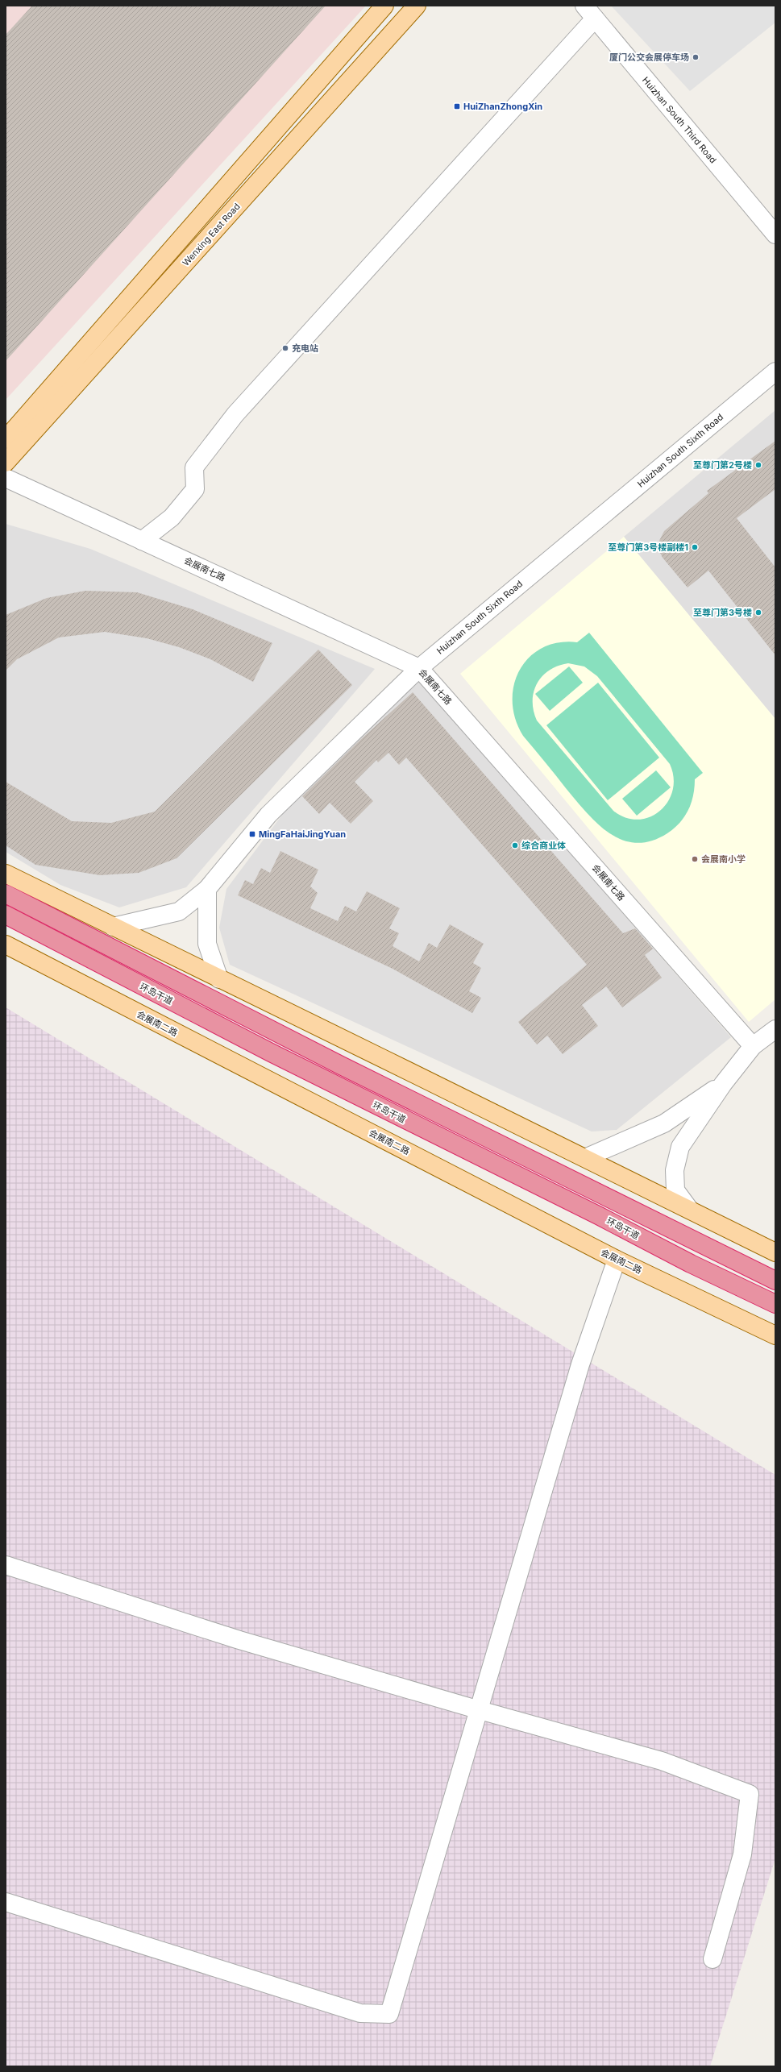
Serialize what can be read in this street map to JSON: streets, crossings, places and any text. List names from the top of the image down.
{
  "streets": {
    "highway": ["环岛干道"],
    "main road": ["Wenxing East Road", "会展南二路"],
    "street": ["Huizhan South Third Road", "Huizhan South Sixth Road", "会展南七路"]
  },
  "crossings": [
    ["Huizhan South Sixth Road", "会展南七路"]
  ],
  "places": {
    "other": [
      "厦门公交会展停车场",
      "充电站",
      "至尊门第2号楼",
      "至尊门第3号楼副楼1",
      "至尊门第3号楼",
      "综合商业体",
      "会展南小学"
    ],
    "transit": ["HuiZhanZhongXin", "MingFaHaiJingYuan"]
  }
}
